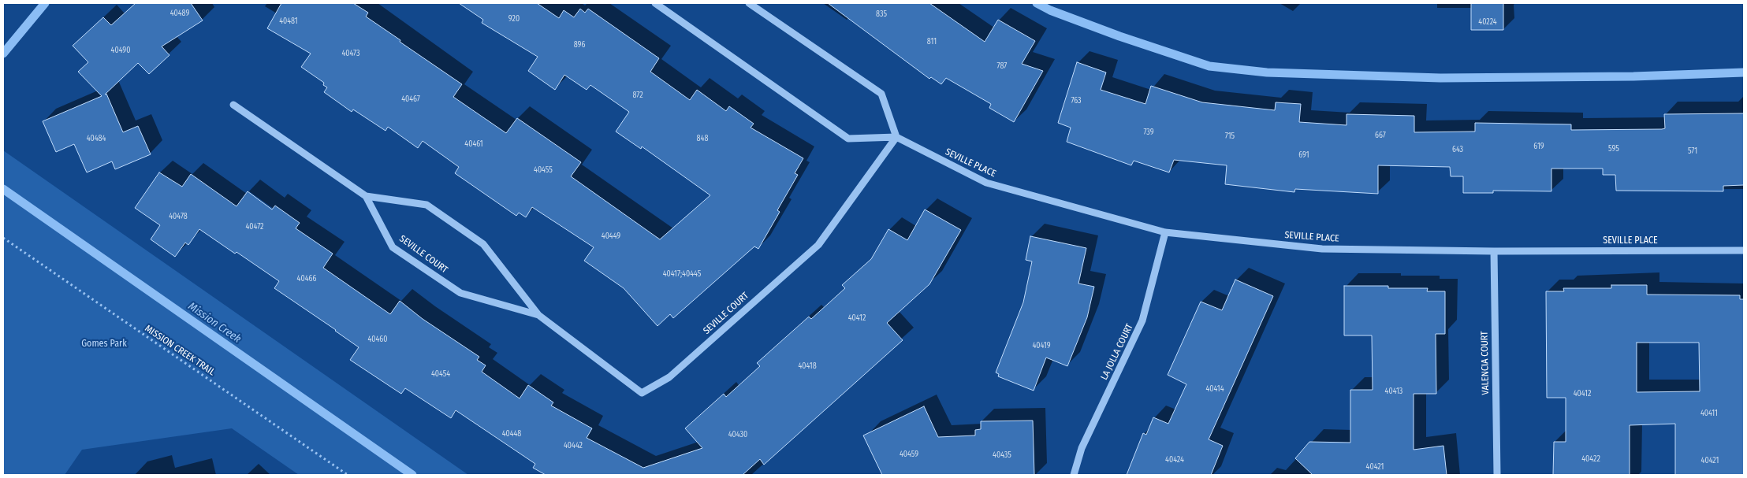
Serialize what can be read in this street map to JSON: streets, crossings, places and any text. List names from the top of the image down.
{
  "streets": {
    "street": [
      "SEVILLE PLACE",
      "SEVILLE COURT",
      "LA JOLLA COURT",
      "VALENCIA COURT"
    ],
    "path": ["MISSION CREEK TRAIL"]
  },
  "crossings": [
    ["SEVILLE PLACE", "SEVILLE COURT"],
    ["SEVILLE PLACE", "LA JOLLA COURT"],
    ["SEVILLE PLACE", "VALENCIA COURT"]
  ],
  "water": ["Mission Creek"],
  "parks": ["Gomes Park"],
  "house_numbers": [
    "40489",
    "835",
    "920",
    "40481",
    "40224",
    "811",
    "896",
    "40490",
    "40473",
    "787",
    "872",
    "40467",
    "763",
    "739",
    "667",
    "715",
    "40484",
    "848",
    "40461",
    "619",
    "595",
    "643",
    "571",
    "691",
    "40455",
    "40478",
    "40472",
    "40449",
    "40417;40445",
    "40466",
    "40412",
    "40460",
    "40419",
    "40418",
    "40454",
    "40414",
    "40413",
    "40412",
    "40411",
    "40448",
    "40430",
    "40442",
    "40459",
    "40435",
    "40422",
    "40424",
    "40421",
    "40421"
  ]
}
